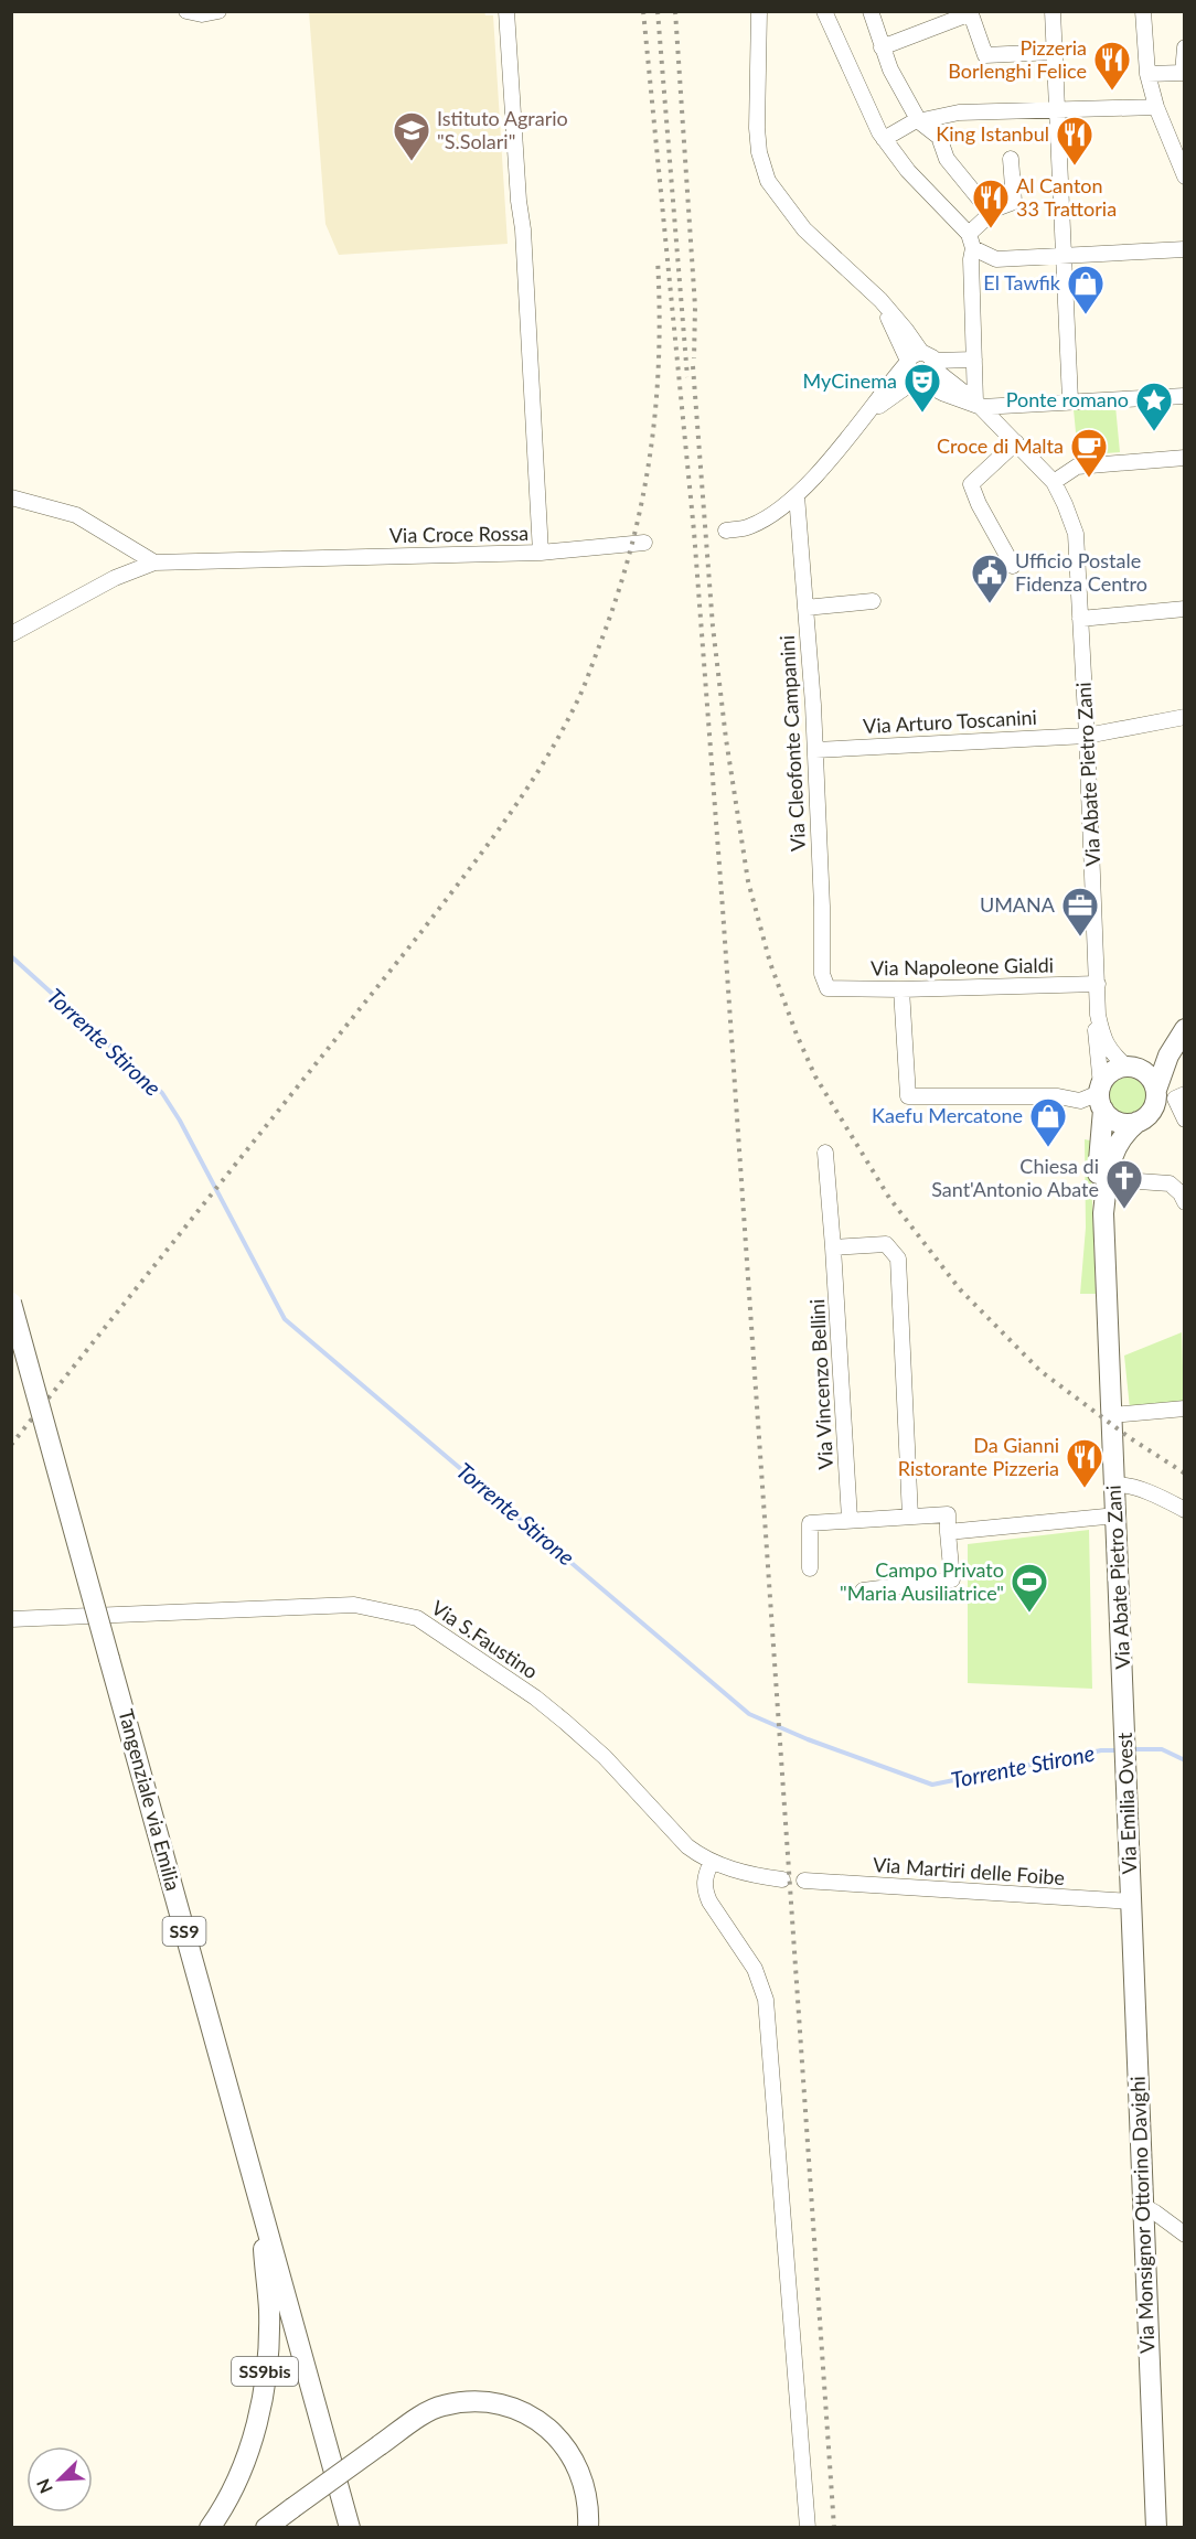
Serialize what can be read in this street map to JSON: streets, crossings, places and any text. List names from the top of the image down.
{
  "streets": {
    "main road": [
      "Via Abate Pietro Zani",
      "Tangenziale via Emilia",
      "Via Emilia Ovest",
      "SS9",
      "Via Monsignor Ottorino Davighi",
      "SS9bis"
    ],
    "street": [
      "Via Croce Rossa",
      "Via Arturo Toscanini",
      "Via Cleofonte Campanini",
      "Via Napoleone Gialdi",
      "Via Vincenzo Bellini",
      "Via S.Faustino",
      "Via Martiri delle Foibe"
    ]
  },
  "crossings": [
    ["Via Arturo Toscanini", "Via Cleofonte Campanini"],
    ["Via Arturo Toscanini", "Via Abate Pietro Zani"],
    ["Via Cleofonte Campanini", "Via Napoleone Gialdi"],
    ["Via Abate Pietro Zani", "Via Napoleone Gialdi"],
    ["Via Abate Pietro Zani", "Via Emilia Ovest"],
    ["Tangenziale via Emilia", "SS9bis"],
    ["Via Emilia Ovest", "Via Martiri delle Foibe"],
    ["Via Emilia Ovest", "Via Monsignor Ottorino Davighi"],
    ["Via Martiri delle Foibe", "Via Monsignor Ottorino Davighi"]
  ],
  "water": ["Torrente Stirone"],
  "places": {
    "restaurant": [
      "Pizzeria Borlenghi Felice",
      "King Istanbul",
      "Al Canton 33 Trattoria",
      "Da Gianni Ristorante Pizzeria"
    ],
    "school or university": ["Istituto Agrario \"S.Solari\""],
    "shop": ["El Tawfik", "Kaefu Mercatone"],
    "theatre": ["MyCinema"],
    "place": ["Ponte romano"],
    "cafe": ["Croce di Malta"],
    "public building": ["Ufficio Postale Fidenza Centro"],
    "office": ["UMANA"],
    "church": ["Chiesa di Sant'Antonio Abate"],
    "sports": ["Campo Privato \"Maria Ausiliatrice\""]
  },
  "north": "bottom left"
}
